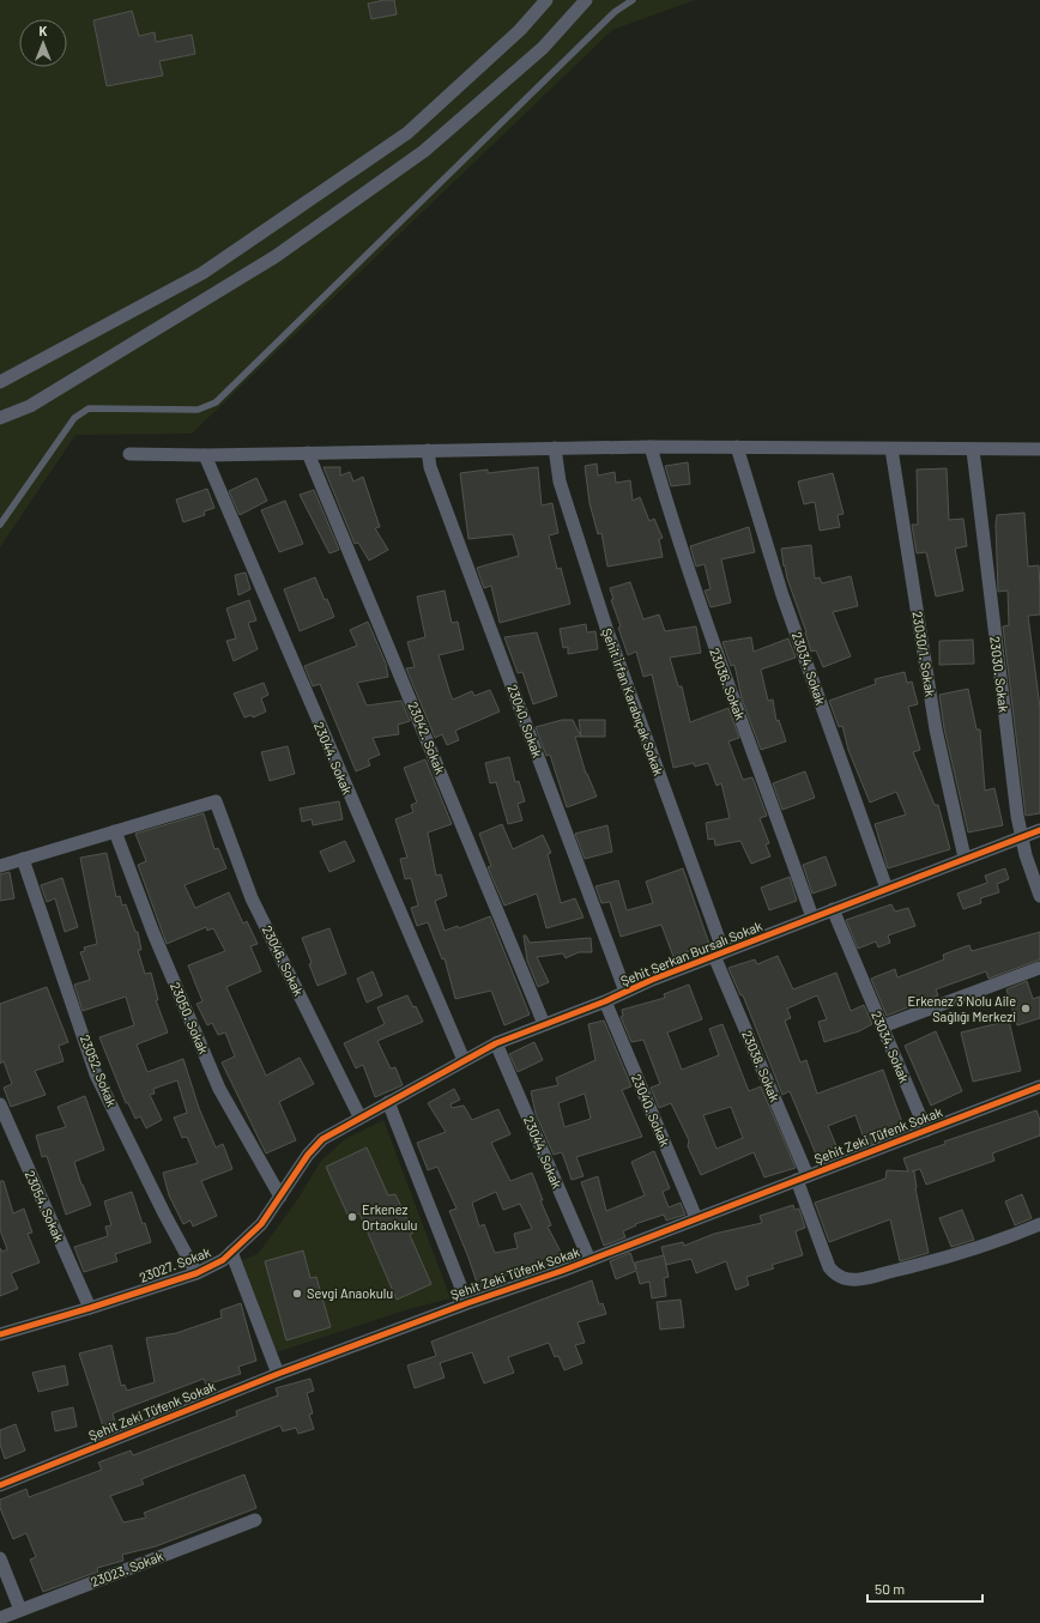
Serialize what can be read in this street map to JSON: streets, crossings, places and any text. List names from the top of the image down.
{
  "streets": {
    "street": [
      "23030/1. Sokak",
      "23034. Sokak",
      "23030. Sokak",
      "23036. Sokak",
      "Şehit İrfan Karabıçak Sokak",
      "23040. Sokak",
      "23042. Sokak",
      "23044. Sokak",
      "Şehit Serkan Bursalı Sokak",
      "23046. Sokak",
      "23050. Sokak",
      "23038. Sokak",
      "23052. Sokak",
      "Şehit Zeki Tüfenk Sokak",
      "23054. Sokak",
      "23027. Sokak",
      "23023. Sokak"
    ]
  },
  "crossings": [
    ["23030/1. Sokak", "Şehit Serkan Bursalı Sokak"],
    ["23034. Sokak", "Şehit Serkan Bursalı Sokak"],
    ["23034. Sokak", "Şehit Zeki Tüfenk Sokak"],
    ["23030. Sokak", "Şehit Serkan Bursalı Sokak"],
    ["23036. Sokak", "Şehit Serkan Bursalı Sokak"],
    ["Şehit İrfan Karabıçak Sokak", "Şehit Serkan Bursalı Sokak"],
    ["Şehit İrfan Karabıçak Sokak", "23038. Sokak"],
    ["23040. Sokak", "Şehit Serkan Bursalı Sokak"],
    ["23040. Sokak", "Şehit Zeki Tüfenk Sokak"],
    ["23042. Sokak", "Şehit Serkan Bursalı Sokak"],
    ["23044. Sokak", "Şehit Serkan Bursalı Sokak"],
    ["23044. Sokak", "Şehit Zeki Tüfenk Sokak"],
    ["Şehit Serkan Bursalı Sokak", "23046. Sokak"],
    ["Şehit Serkan Bursalı Sokak", "23038. Sokak"],
    ["Şehit Serkan Bursalı Sokak", "23027. Sokak"],
    ["23046. Sokak", "23050. Sokak"],
    ["23046. Sokak", "23027. Sokak"],
    ["23050. Sokak", "23027. Sokak"],
    ["23038. Sokak", "Şehit Zeki Tüfenk Sokak"],
    ["23052. Sokak", "23027. Sokak"],
    ["23054. Sokak", "23027. Sokak"]
  ],
  "places": ["Erkenez 3 Nolu Aile Sağlığı Merkezi", "Erkenez Ortaokulu", "Sevgi Anaokulu"],
  "scale_bar": "50 m",
  "north": "top"
}
